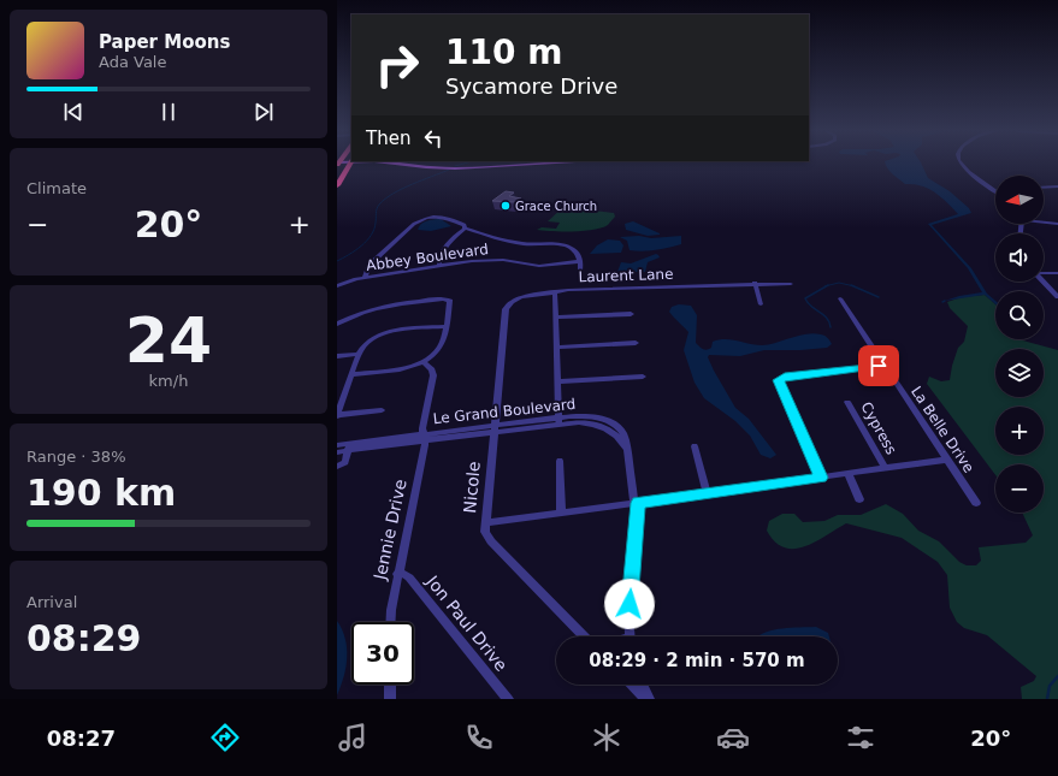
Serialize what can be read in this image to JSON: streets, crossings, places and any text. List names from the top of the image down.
{
  "streets": {
    "street": [
      "Abbey Boulevard",
      "Laurent Lane",
      "Le Grand Boulevard",
      "Cypress",
      "La Belle Drive",
      "Nicole",
      "Jennie Drive",
      "Jon Paul Drive"
    ]
  },
  "crossings": [
    ["Laurent Lane", "Nicole"],
    ["Le Grand Boulevard", "Nicole"],
    ["Le Grand Boulevard", "Jennie Drive"],
    ["Jennie Drive", "Jon Paul Drive"]
  ],
  "places": ["Grace Church"],
  "north": "left",
  "page": {
    "turn": ["110 m", "Sycamore Drive"],
    "song": ["Paper Moons", "Ada Vale"],
    "then": "Then",
    "tile": [
      "Climate",
      ["24", "km/h"],
      ["Range · 38%", "190 km"],
      ["Arrival", "08:29"]
    ],
    "map_buttons": ["+", "−"],
    "heat": ["−", "20°", "+"],
    "limit": "30",
    "trip": "08:29 · 2 min · 570 m",
    "tabs": ["08:27", "20°"]
  }
}
